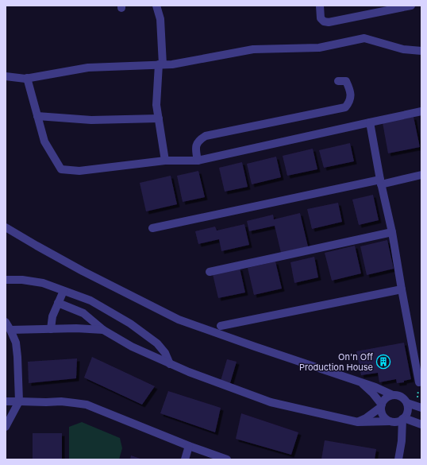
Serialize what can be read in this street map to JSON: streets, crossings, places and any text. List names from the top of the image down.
{
  "places": {
    "building": ["On'n Off Production House"]
  }
}
